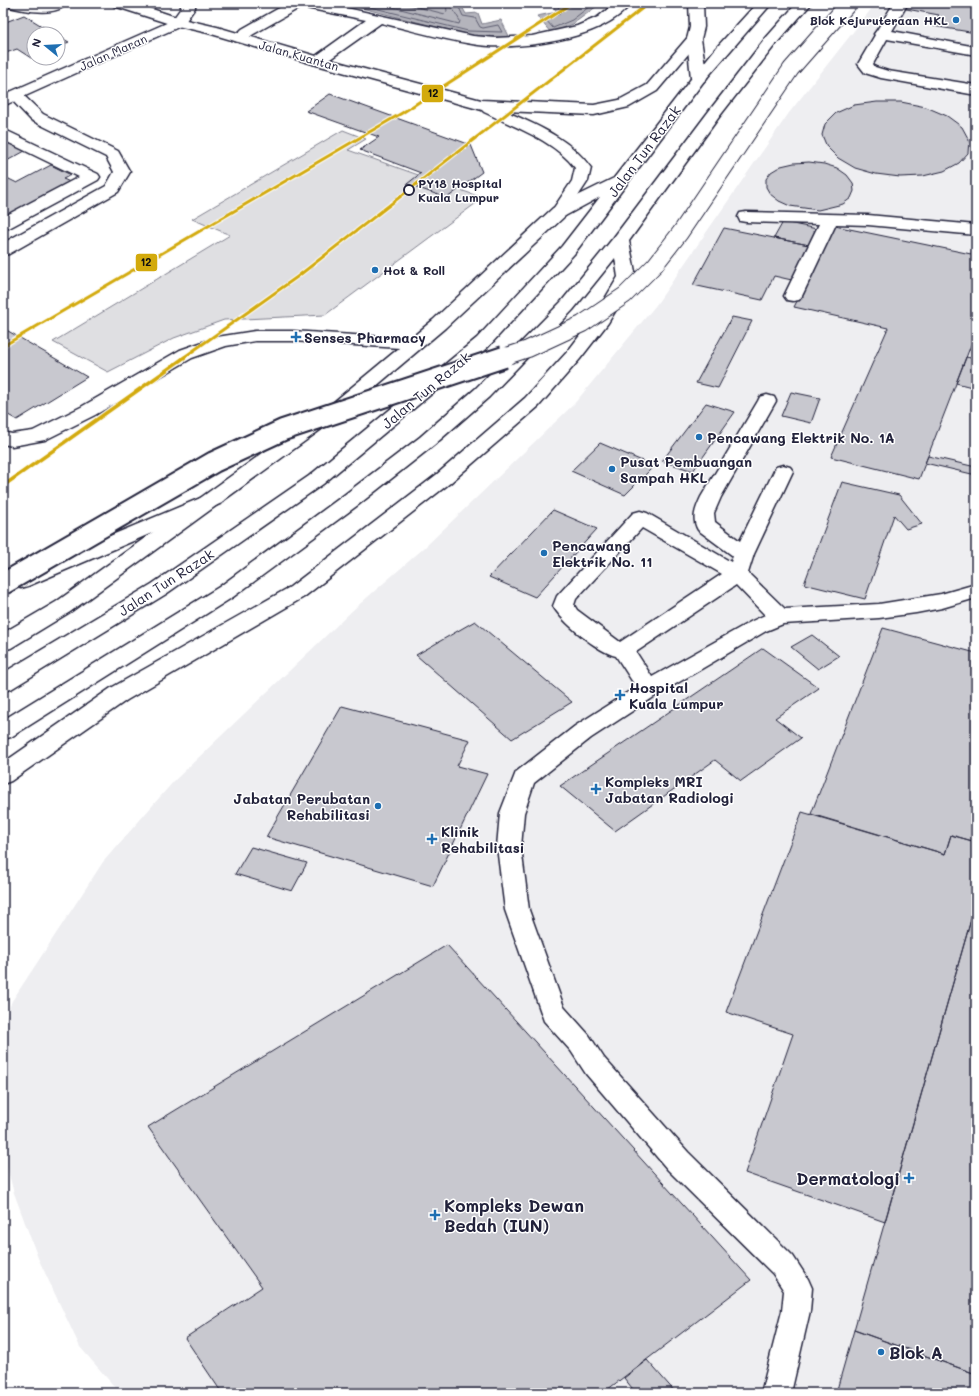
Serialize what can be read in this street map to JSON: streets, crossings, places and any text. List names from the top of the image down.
{
  "streets": {
    "main road": ["Jalan Maran", "Jalan Kuantan", "Jalan Tun Razak"]
  },
  "crossings": [
    ["Jalan Maran", "Jalan Kuantan"]
  ],
  "places": {
    "other": [
      "Blok Kejuruteraan HKL",
      "PY18 Hospital Kuala Lumpur",
      "Hot & Roll",
      "Pencawang Elektrik No. 1A",
      "Pusat Pembuangan Sampah HKL",
      "Pencawang Elektrik No. 11",
      "Jabatan Perubatan Rehabilitasi",
      "Blok A"
    ],
    "health": [
      "Senses Pharmacy",
      "Hospital Kuala Lumpur",
      "Kompleks MRI Jabatan Radiologi",
      "Klinik Rehabilitasi",
      "Dermatologi",
      "Kompleks Dewan Bedah (IUN)"
    ]
  },
  "lines": ["transit line 12"],
  "north": "left"
}
